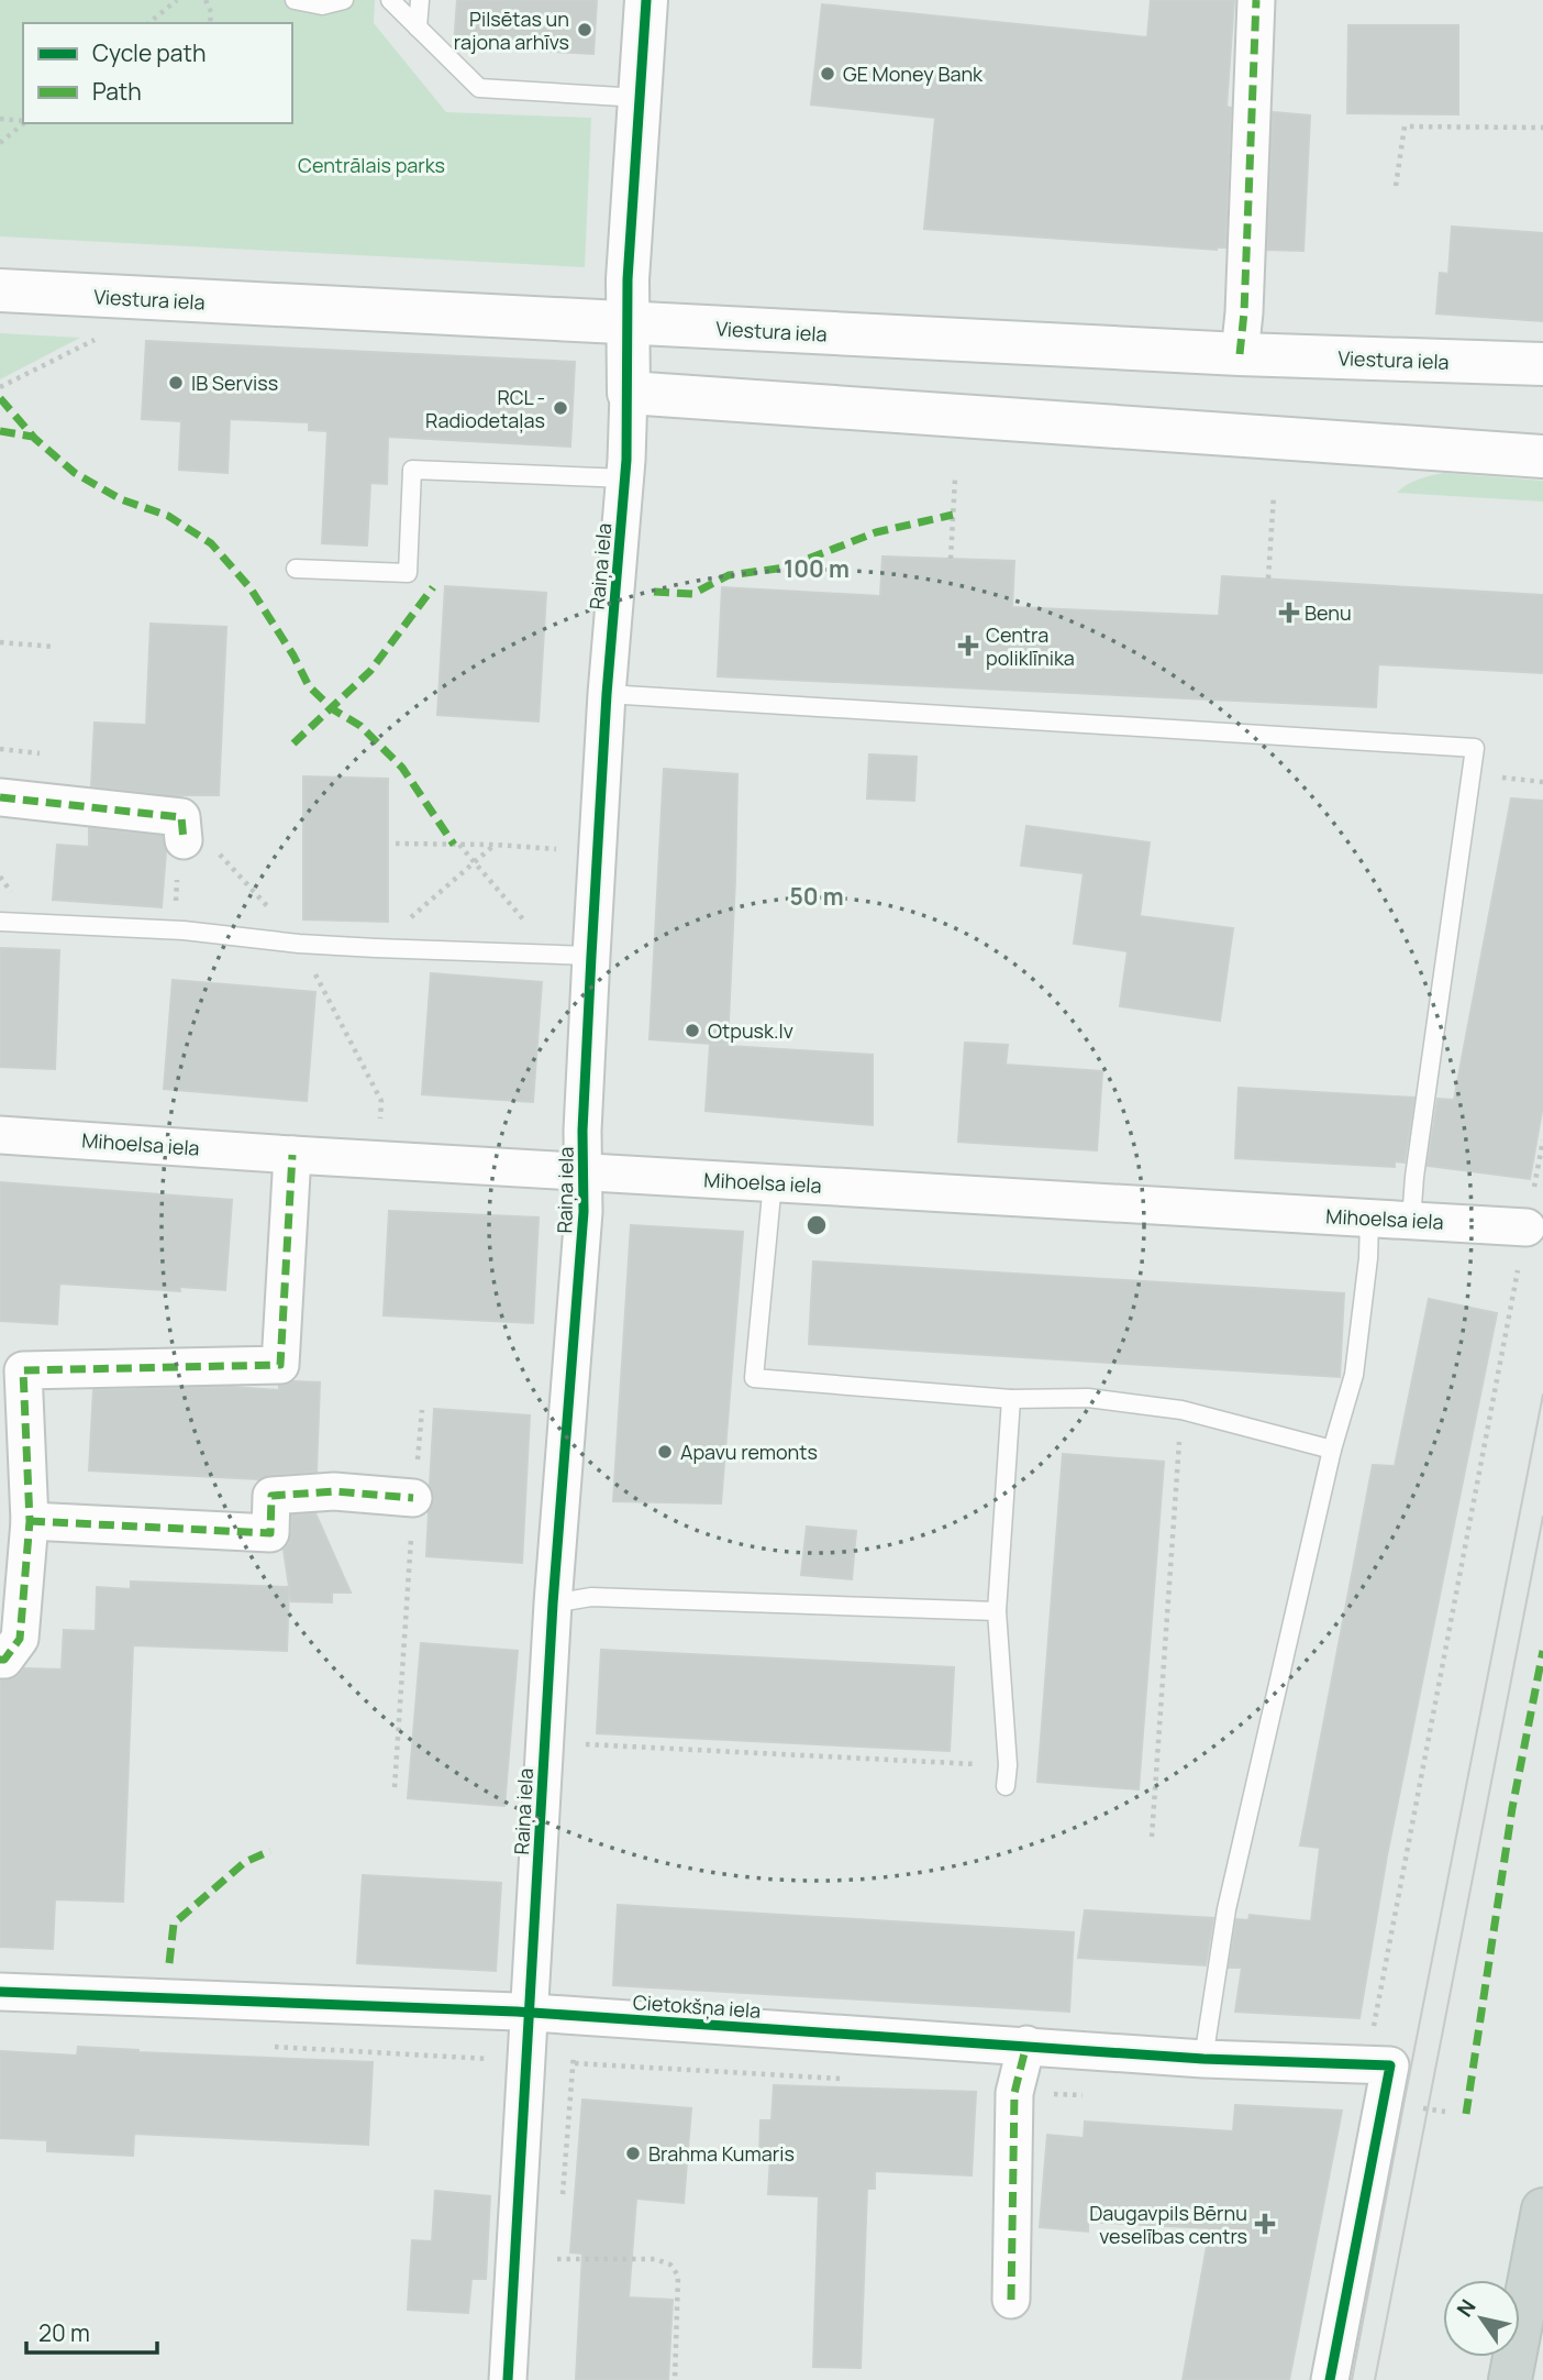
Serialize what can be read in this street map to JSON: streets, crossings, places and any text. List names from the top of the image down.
{
  "streets": {
    "street": [
      "Viestura iela",
      "Raiņa iela",
      "Mihoelsa iela",
      "Cietokšņa iela"
    ]
  },
  "crossings": [
    ["Viestura iela", "Raiņa iela"],
    ["Raiņa iela", "Mihoelsa iela"],
    ["Raiņa iela", "Cietokšņa iela"]
  ],
  "parks": ["Centrālais parks"],
  "places": {
    "other": [
      "Pilsētas un rajona arhīvs",
      "GE Money Bank",
      "IB Serviss",
      "RCL - Radiodetaļas",
      "Otpusk.lv",
      "Apavu remonts",
      "Brahma Kumaris"
    ],
    "health": ["Benu", "Centra poliklīnika", "Daugavpils Bērnu veselības centrs"]
  },
  "legend": ["Cycle path", "Path"],
  "scale_bar": "20 m",
  "north": "top left",
  "rings": ["100 m", "50 m"]
}
